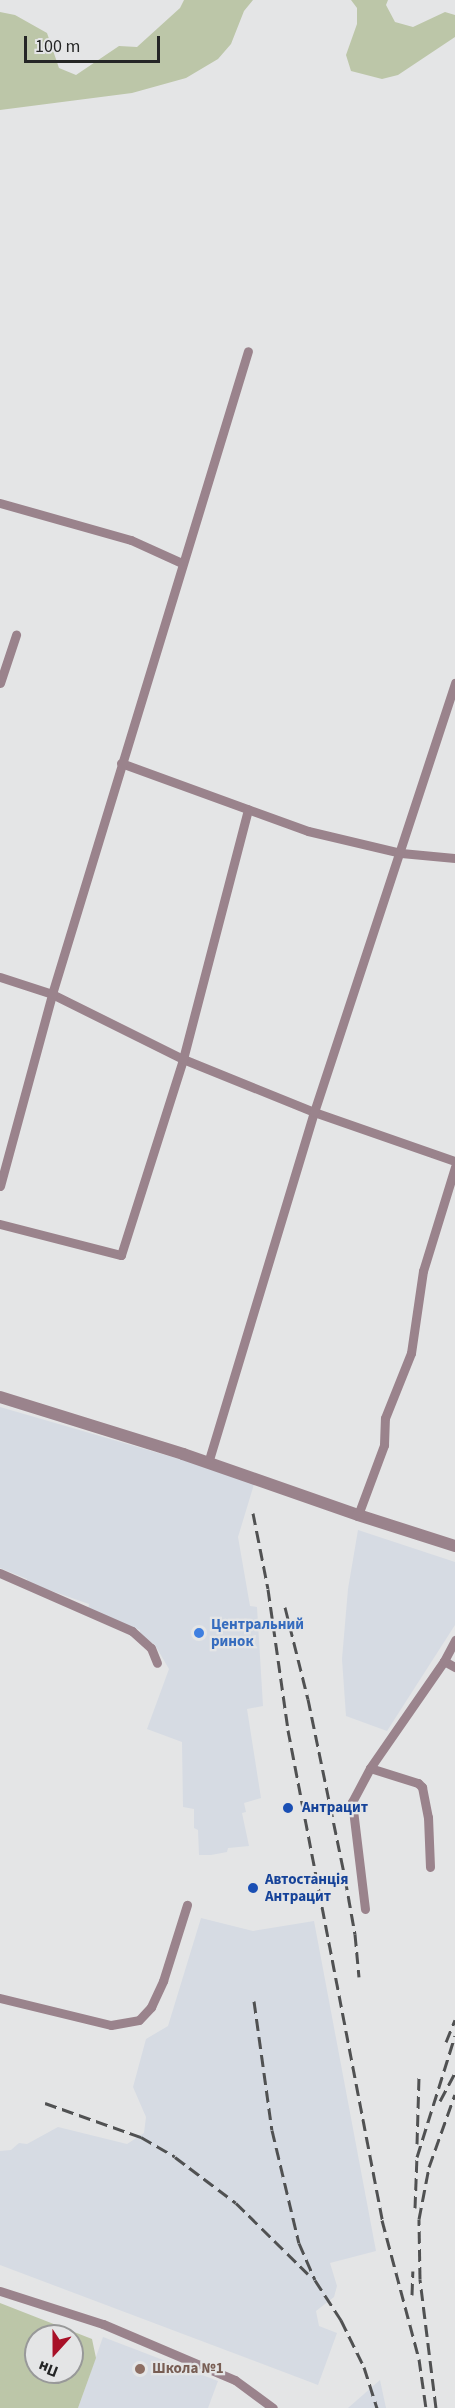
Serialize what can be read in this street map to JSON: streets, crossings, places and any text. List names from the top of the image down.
{
  "places": [
    "Центральний ринок",
    "Антрацит",
    "Автостанція Антрацит",
    "Школа №1"
  ],
  "scale_bar": "100 m",
  "north": "bottom"
}
